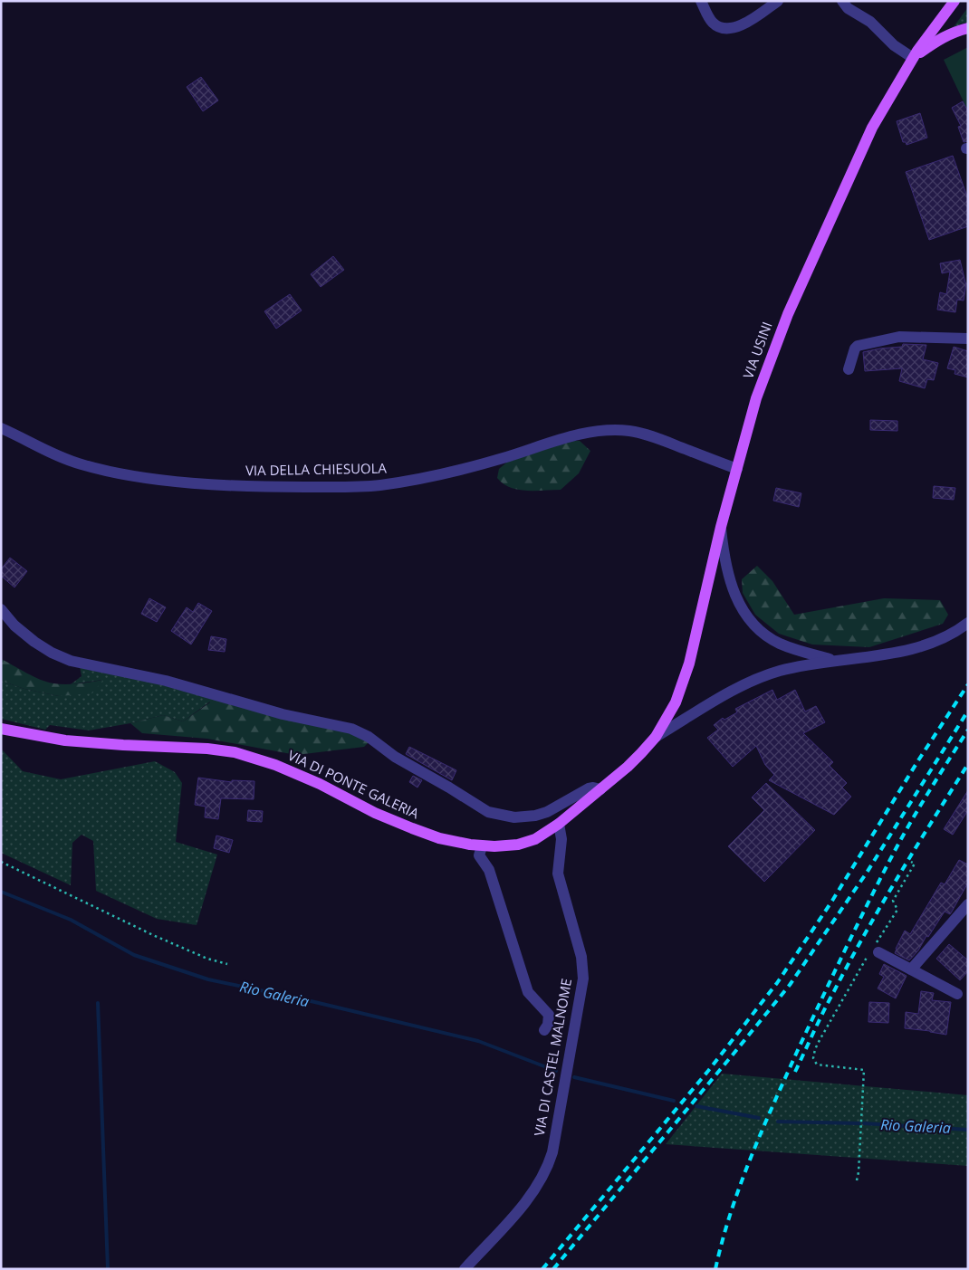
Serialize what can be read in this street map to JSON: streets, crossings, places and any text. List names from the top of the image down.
{
  "streets": {
    "main road": ["VIA USINI", "VIA DI PONTE GALERIA"],
    "street": ["VIA DELLA CHIESUOLA", "VIA DI CASTEL MALNOME"]
  },
  "crossings": [
    ["VIA USINI", "VIA DELLA CHIESUOLA"],
    ["VIA USINI", "VIA DI PONTE GALERIA"],
    ["VIA DI PONTE GALERIA", "VIA DI CASTEL MALNOME"]
  ],
  "water": ["Rio Galeria"]
}
